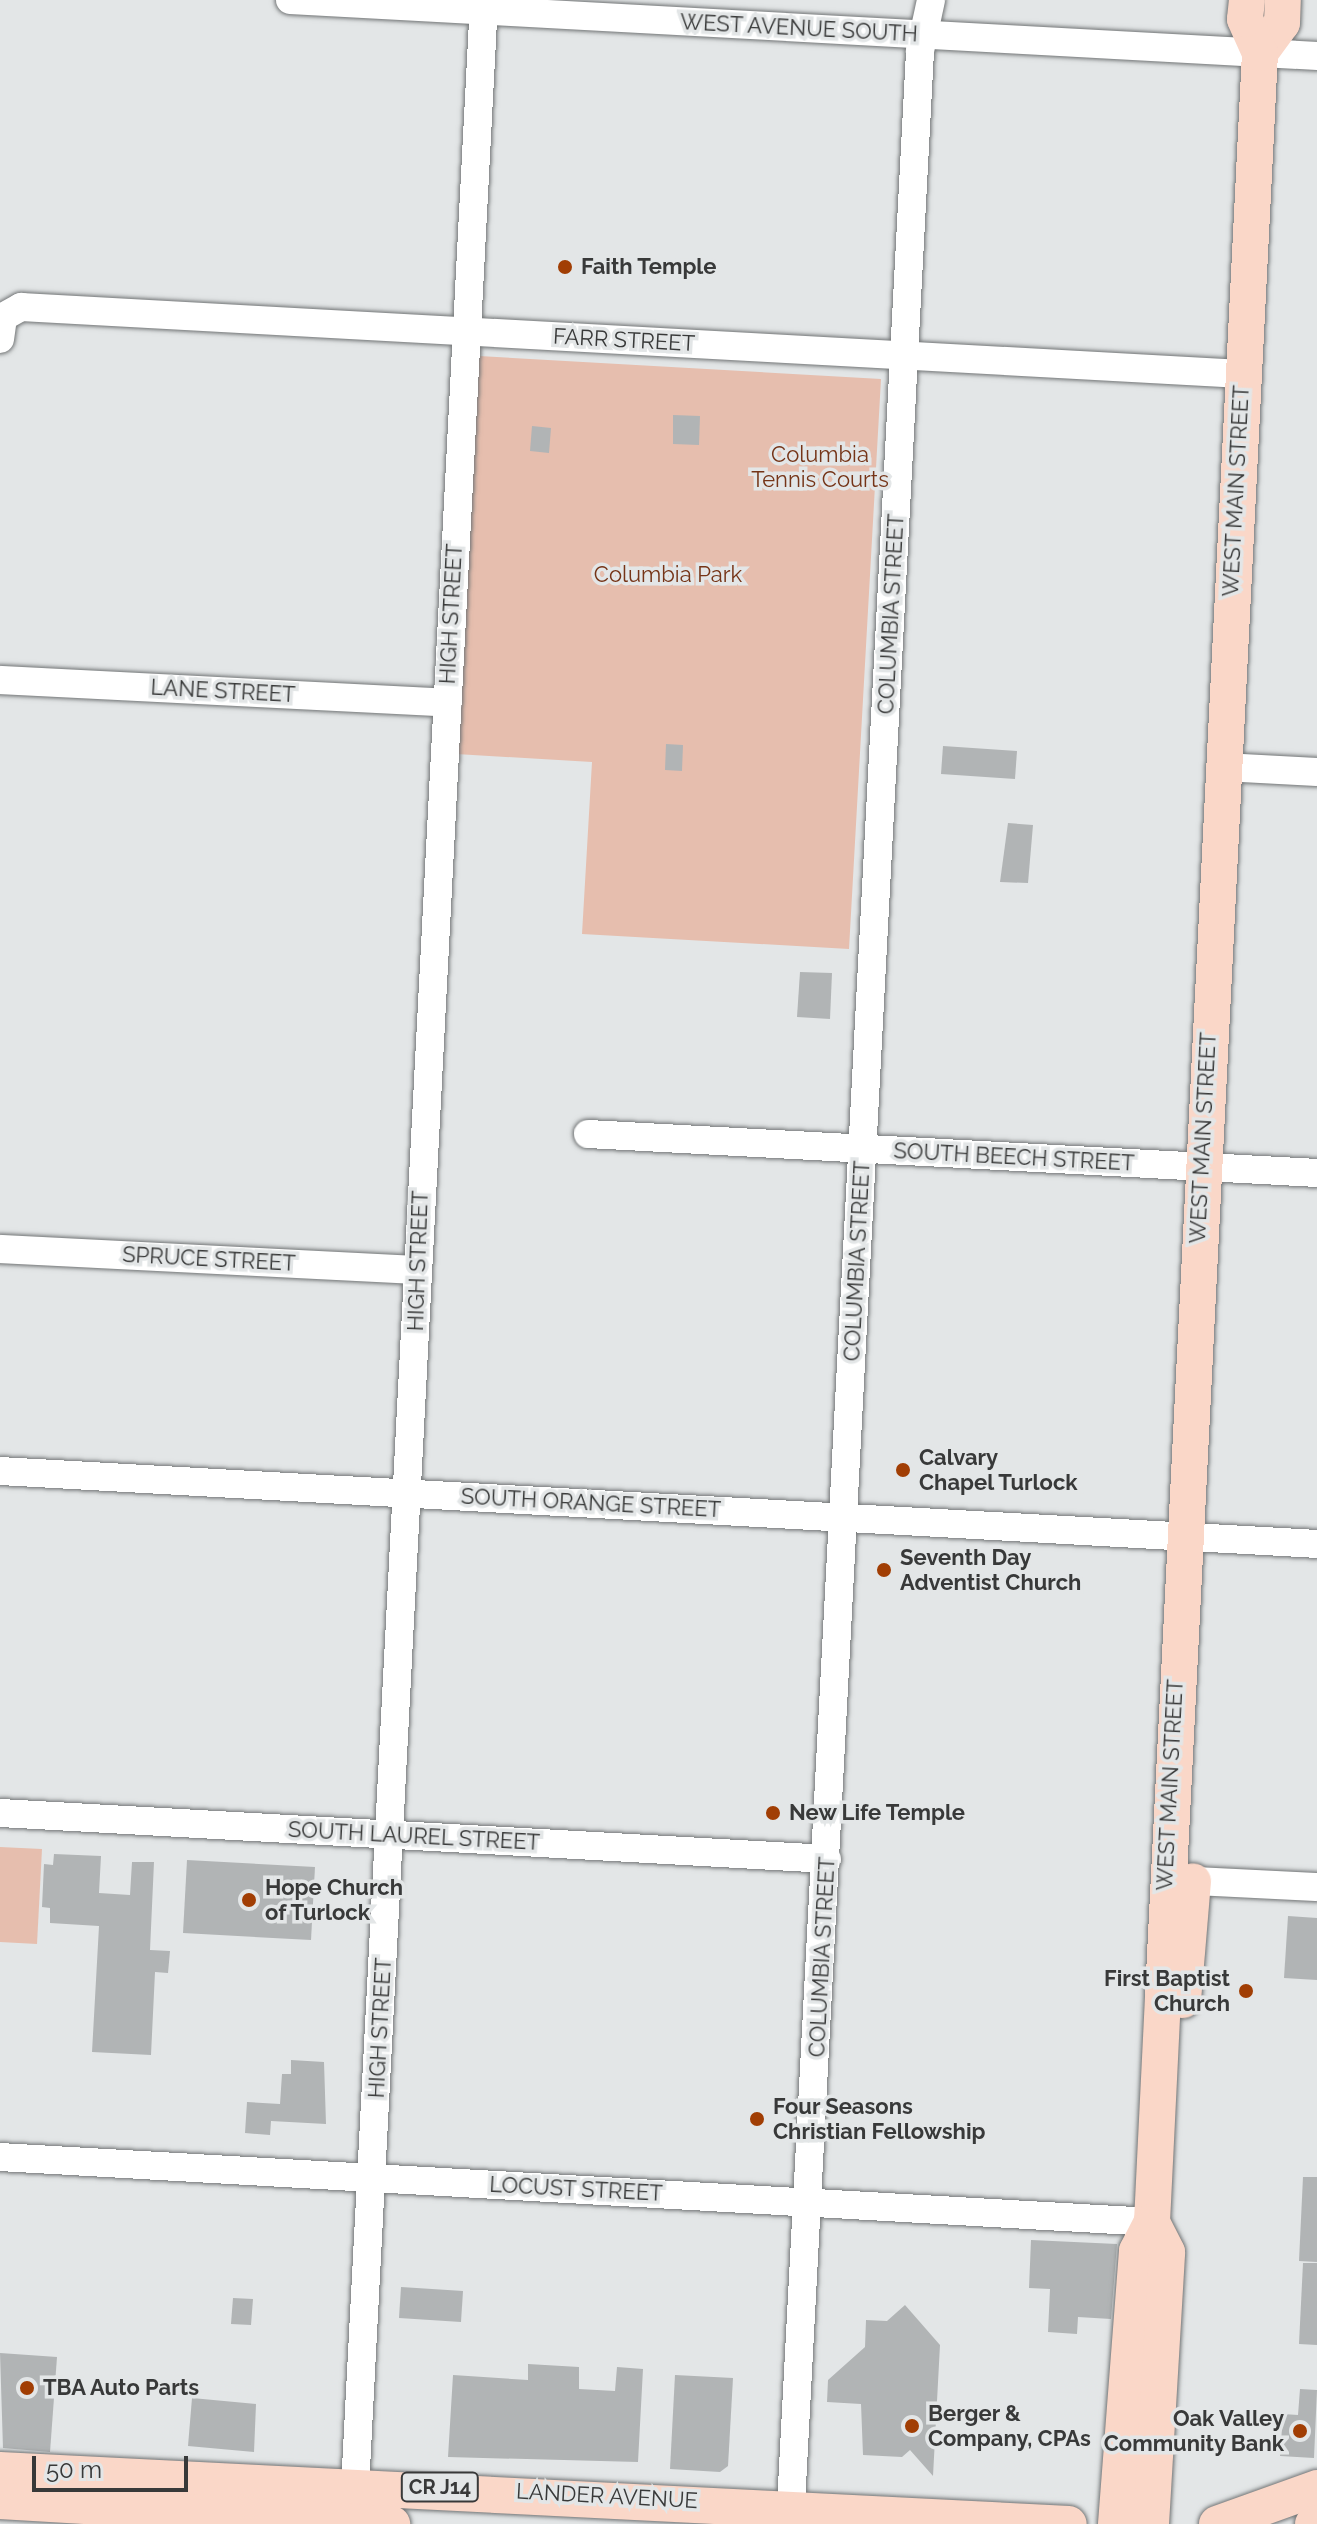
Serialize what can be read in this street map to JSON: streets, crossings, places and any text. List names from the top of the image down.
{
  "streets": {
    "main road": ["WEST MAIN STREET", "CR J14", "LANDER AVENUE"],
    "street": [
      "WEST AVENUE SOUTH",
      "FARR STREET",
      "HIGH STREET",
      "COLUMBIA STREET",
      "LANE STREET",
      "SOUTH BEECH STREET",
      "SPRUCE STREET",
      "SOUTH ORANGE STREET",
      "SOUTH LAUREL STREET",
      "LOCUST STREET"
    ]
  },
  "crossings": [
    ["WEST AVENUE SOUTH", "WEST MAIN STREET"],
    ["WEST AVENUE SOUTH", "HIGH STREET"],
    ["WEST AVENUE SOUTH", "COLUMBIA STREET"],
    ["FARR STREET", "WEST MAIN STREET"],
    ["FARR STREET", "HIGH STREET"],
    ["FARR STREET", "COLUMBIA STREET"],
    ["WEST MAIN STREET", "SOUTH BEECH STREET"],
    ["WEST MAIN STREET", "SOUTH ORANGE STREET"],
    ["WEST MAIN STREET", "LOCUST STREET"],
    ["HIGH STREET", "LANE STREET"],
    ["HIGH STREET", "SPRUCE STREET"],
    ["HIGH STREET", "SOUTH ORANGE STREET"],
    ["HIGH STREET", "SOUTH LAUREL STREET"],
    ["HIGH STREET", "LOCUST STREET"],
    ["HIGH STREET", "CR J14"],
    ["HIGH STREET", "LANDER AVENUE"],
    ["COLUMBIA STREET", "SOUTH BEECH STREET"],
    ["COLUMBIA STREET", "SOUTH ORANGE STREET"],
    ["COLUMBIA STREET", "SOUTH LAUREL STREET"],
    ["COLUMBIA STREET", "LOCUST STREET"],
    ["COLUMBIA STREET", "LANDER AVENUE"]
  ],
  "parks": ["Columbia Tennis Courts", "Columbia Park"],
  "places": [
    "Faith Temple",
    "Calvary Chapel Turlock",
    "Seventh Day Adventist Church",
    "New Life Temple",
    "Hope Church of Turlock",
    "First Baptist Church",
    "Four Seasons Christian Fellowship",
    "TBA Auto Parts",
    "Berger & Company, CPAs",
    "Oak Valley Community Bank"
  ],
  "scale_bar": "50 m"
}
